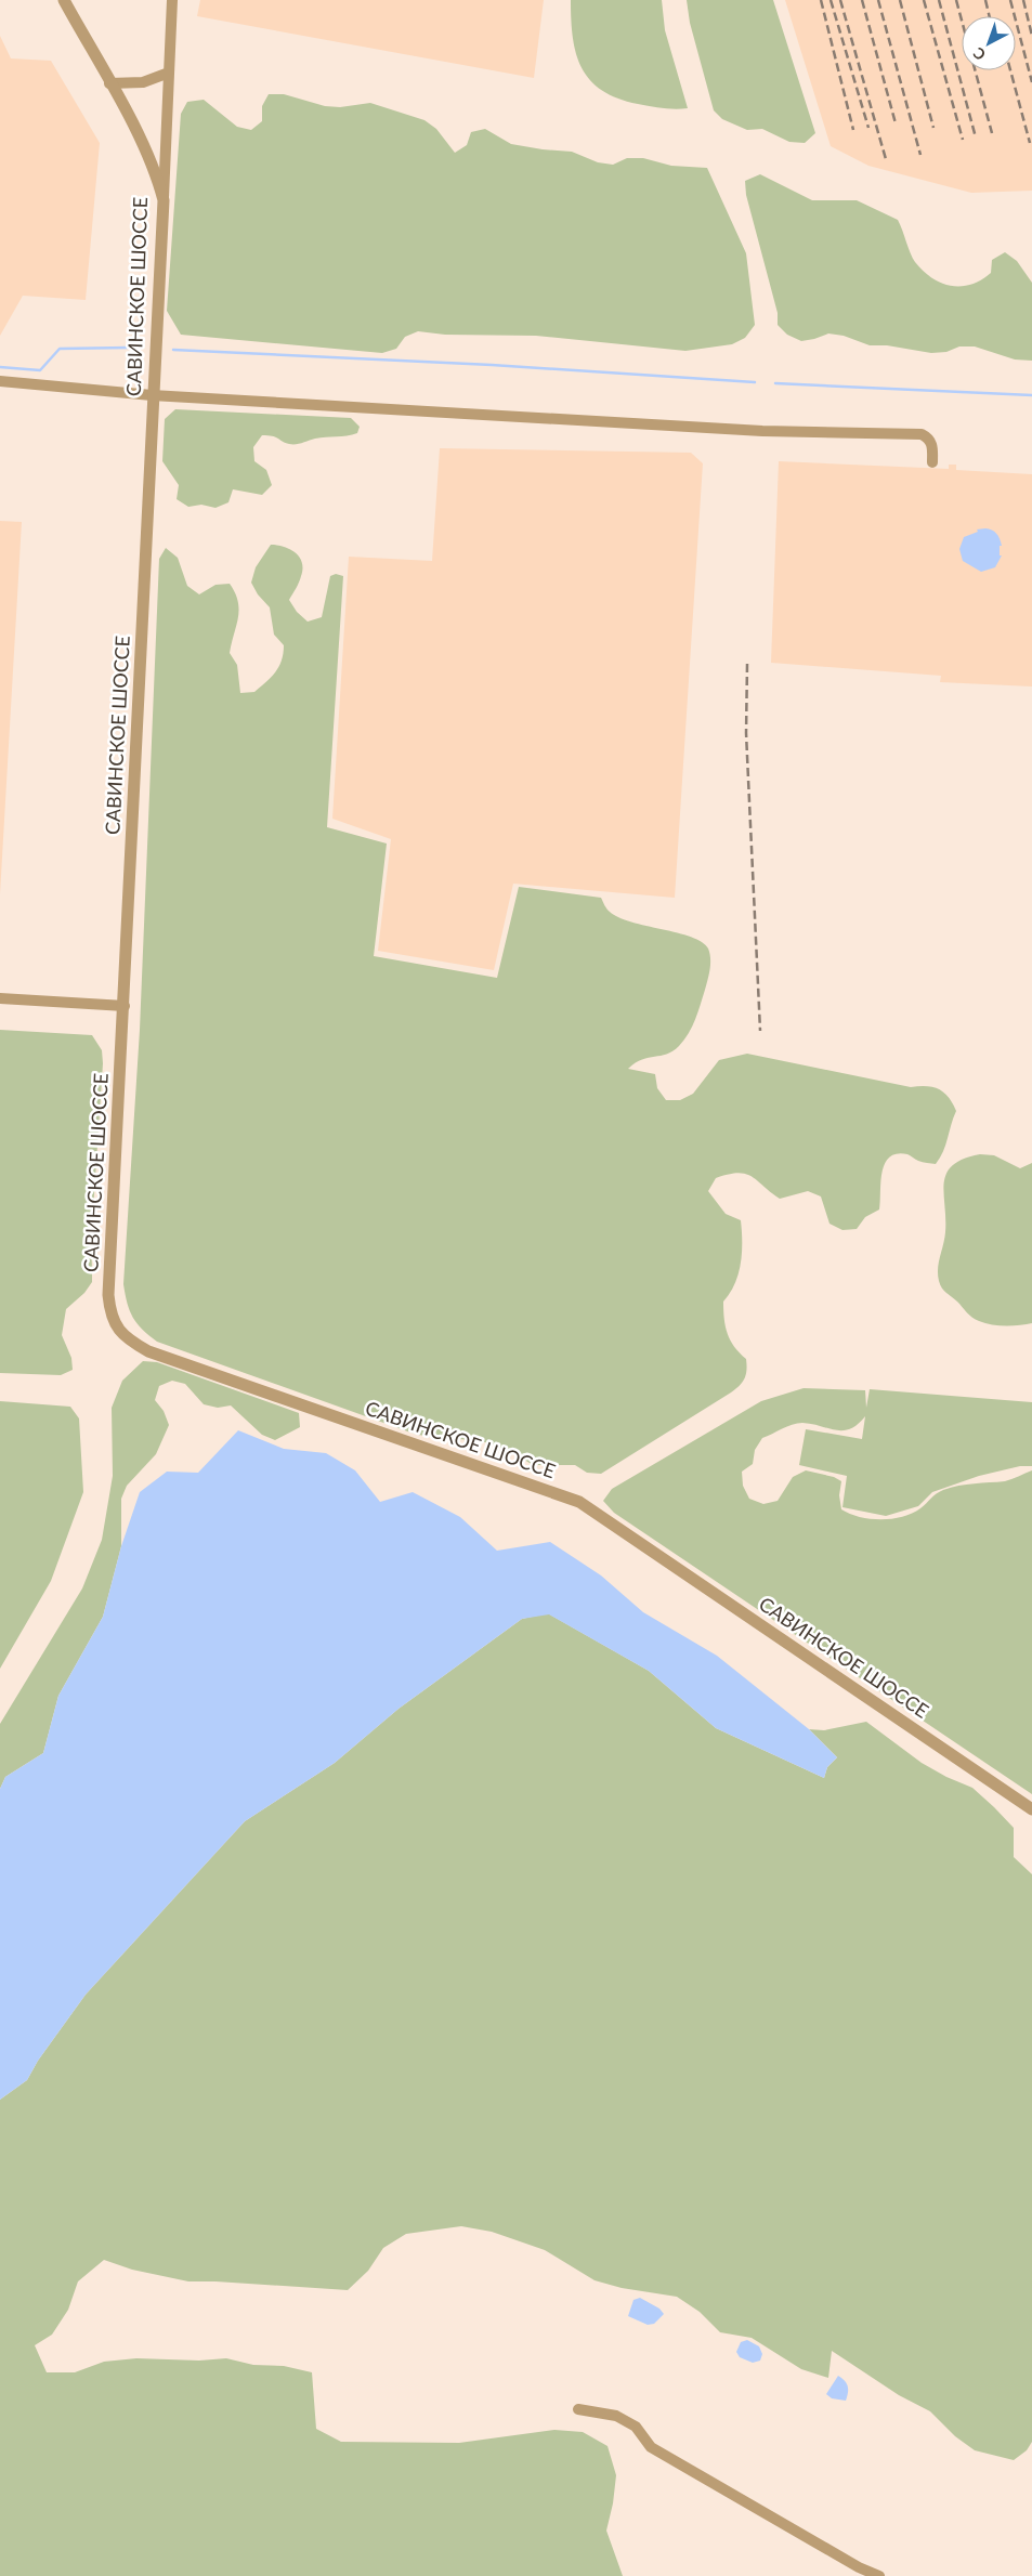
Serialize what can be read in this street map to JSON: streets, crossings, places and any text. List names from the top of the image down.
{
  "streets": {
    "street": ["САВИНСКОЕ ШОССЕ"]
  },
  "north": "bottom left"
}
